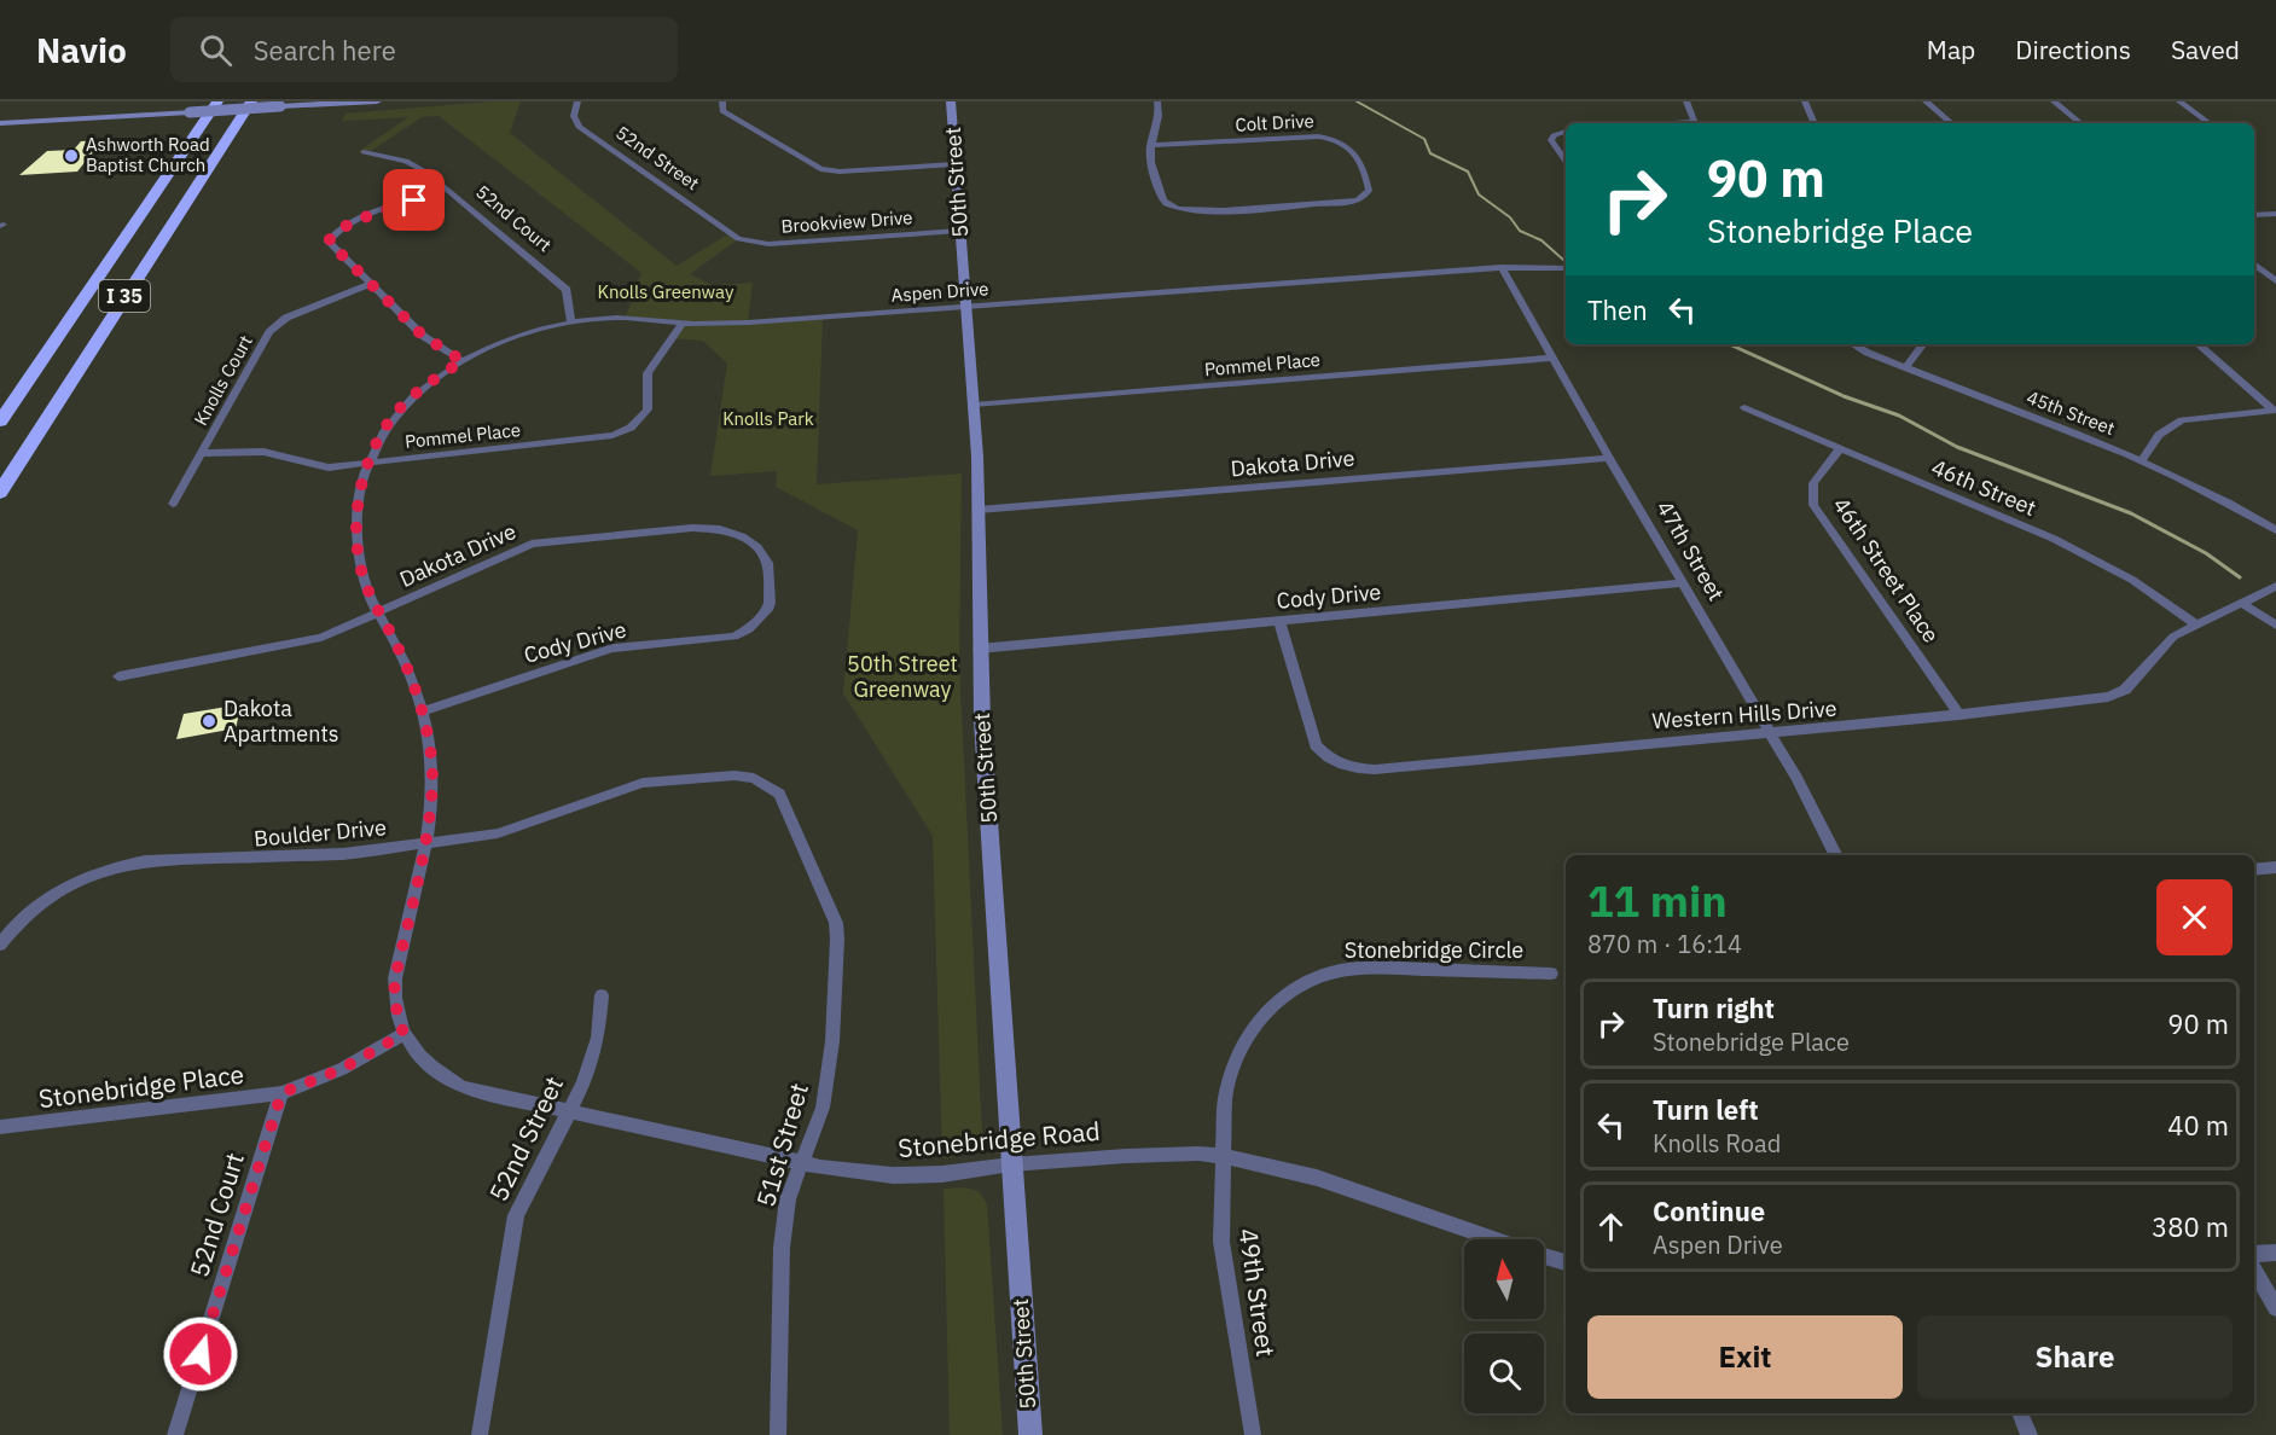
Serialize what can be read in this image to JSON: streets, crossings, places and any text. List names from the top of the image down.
{
  "streets": {
    "highway": ["I 35"],
    "main road": ["50th Street"],
    "street": [
      "Colt Drive",
      "52nd Street",
      "52nd Court",
      "Brookview Drive",
      "Aspen Drive",
      "Pommel Place",
      "Knolls Court",
      "45th Street",
      "Dakota Drive",
      "46th Street",
      "47th Street",
      "46th Street Place",
      "Cody Drive",
      "Western Hills Drive",
      "Boulder Drive",
      "Stonebridge Circle",
      "Stonebridge Place",
      "Stonebridge Road",
      "51st Street",
      "49th Street"
    ]
  },
  "crossings": [
    ["52nd Street", "Brookview Drive"],
    ["52nd Street", "Stonebridge Road"],
    ["50th Street", "Brookview Drive"],
    ["50th Street", "Aspen Drive"],
    ["50th Street", "Pommel Place"],
    ["50th Street", "Dakota Drive"],
    ["50th Street", "Cody Drive"],
    ["50th Street", "Stonebridge Road"],
    ["52nd Court", "Aspen Drive"],
    ["52nd Court", "Stonebridge Place"],
    ["Aspen Drive", "Pommel Place"],
    ["Aspen Drive", "Dakota Drive"],
    ["Aspen Drive", "47th Street"],
    ["Aspen Drive", "Cody Drive"],
    ["Aspen Drive", "Boulder Drive"],
    ["Aspen Drive", "Stonebridge Place"],
    ["Aspen Drive", "Stonebridge Road"],
    ["Pommel Place", "Knolls Court"],
    ["Pommel Place", "47th Street"],
    ["Dakota Drive", "47th Street"],
    ["Dakota Drive", "Cody Drive"],
    ["46th Street", "46th Street Place"],
    ["46th Street", "Western Hills Drive"],
    ["47th Street", "Cody Drive"],
    ["47th Street", "Western Hills Drive"],
    ["46th Street Place", "Western Hills Drive"],
    ["Cody Drive", "Western Hills Drive"],
    ["Boulder Drive", "51st Street"],
    ["Stonebridge Circle", "Stonebridge Road"],
    ["Stonebridge Circle", "49th Street"],
    ["Stonebridge Place", "Stonebridge Road"],
    ["Stonebridge Road", "51st Street"],
    ["Stonebridge Road", "49th Street"]
  ],
  "parks": ["Knolls Greenway", "Knolls Park", "50th Street Greenway"],
  "places": ["Ashworth Road Baptist Church", "Dakota Apartments"],
  "north": "top",
  "page": {
    "header": "Navio",
    "search": "Search here",
    "nav": ["Map", "Directions", "Saved"],
    "turn": ["90 m", "Stonebridge Place"],
    "then": "Then",
    "heading": ["11 min", "870 m · 16:14"],
    "list": [
      {
        "name": "Turn right",
        "note": "Stonebridge Place",
        "value": "90 m"
      },
      {
        "name": "Turn left",
        "note": "Knolls Road",
        "value": "40 m"
      },
      {
        "name": "Continue",
        "note": "Aspen Drive",
        "value": "380 m"
      }
    ],
    "buttons": ["Exit", "Share"]
  }
}
